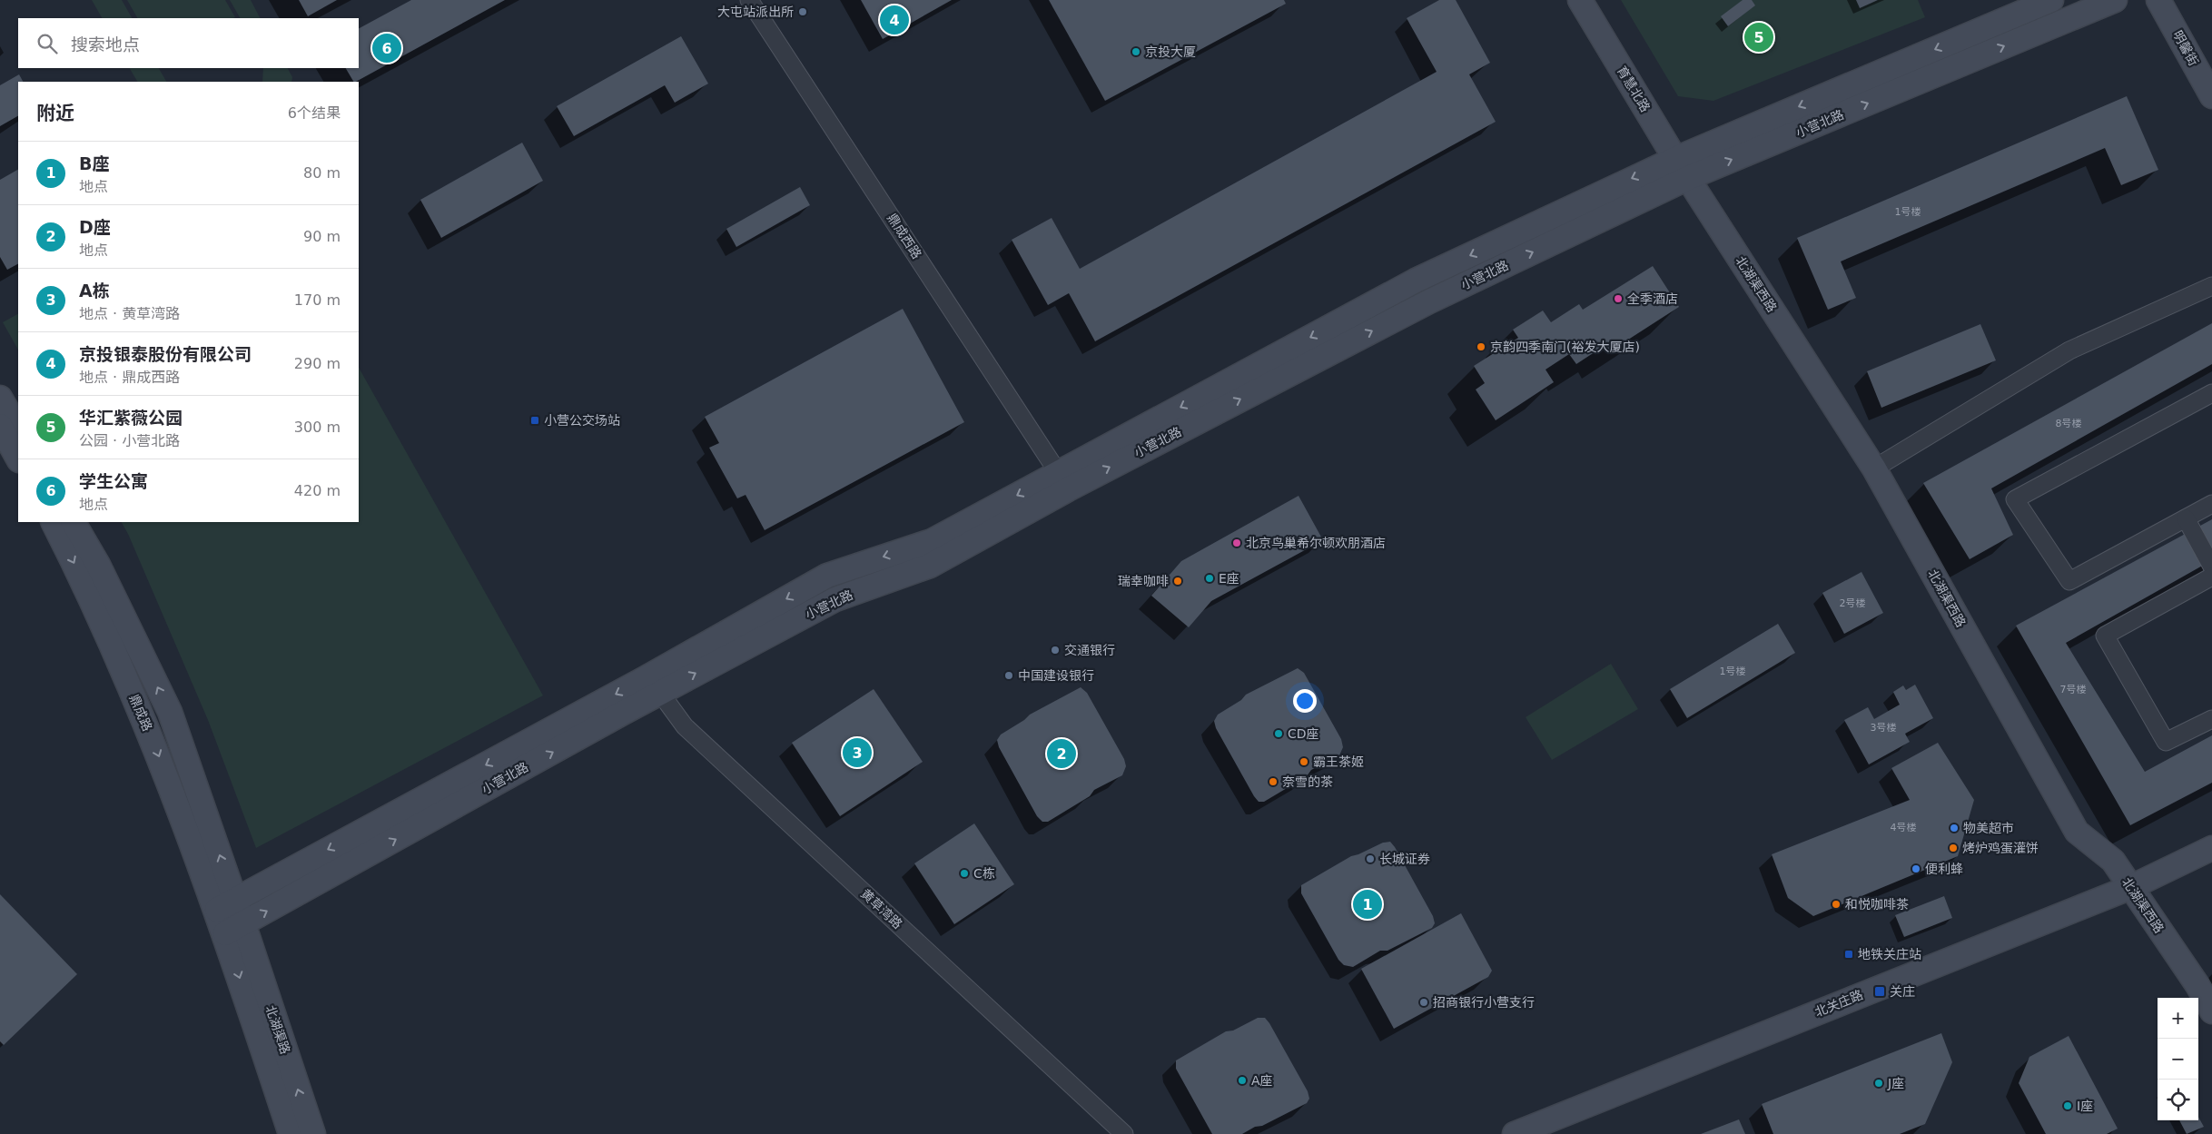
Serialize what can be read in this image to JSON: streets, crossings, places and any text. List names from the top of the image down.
{
  "streets": {
    "street": [
      "明馨街",
      "育慧北路",
      "小营北路",
      "鼎成西路",
      "北湖渠西路",
      "鼎成路",
      "黄草湾路",
      "北关庄路",
      "北湖渠路"
    ]
  },
  "crossings": [
    ["育慧北路", "小营北路"],
    ["育慧北路", "北湖渠西路"],
    ["小营北路", "鼎成西路"],
    ["小营北路", "北湖渠西路"],
    ["小营北路", "鼎成路"],
    ["小营北路", "黄草湾路"],
    ["小营北路", "北湖渠路"],
    ["北湖渠西路", "北关庄路"]
  ],
  "places": {
    "other": [
      "大屯站派出所",
      "京投大厦",
      "全季酒店",
      "京韵四季南门(裕发大厦店)",
      "北京鸟巢希尔顿欢朋酒店",
      "E座",
      "瑞幸咖啡",
      "交通银行",
      "中国建设银行",
      "CD座",
      "霸王茶姬",
      "奈雪的茶",
      "物美超市",
      "烤炉鸡蛋灌饼",
      "长城证券",
      "便利蜂",
      "C栋",
      "和悦咖啡茶",
      "招商银行小营支行",
      "A座",
      "J座",
      "I座"
    ],
    "transit": ["小营公交场站", "地铁关庄站", "关庄"]
  },
  "house_numbers": [
    "1号楼",
    "8号楼",
    "2号楼",
    "1号楼",
    "7号楼",
    "3号楼",
    "4号楼"
  ],
  "page": {
    "pins": [
      "4",
      "5",
      "6",
      "3",
      "2",
      "1"
    ],
    "search": "搜索地点",
    "heading": ["附近", "6个结果"],
    "list": [
      {
        "mark": "1",
        "name": "B座",
        "note": "地点",
        "value": "80 m"
      },
      {
        "mark": "2",
        "name": "D座",
        "note": "地点",
        "value": "90 m"
      },
      {
        "mark": "3",
        "name": "A栋",
        "note": "地点 · 黄草湾路",
        "value": "170 m"
      },
      {
        "mark": "4",
        "name": "京投银泰股份有限公司",
        "note": "地点 · 鼎成西路",
        "value": "290 m"
      },
      {
        "mark": "5",
        "name": "华汇紫薇公园",
        "note": "公园 · 小营北路",
        "value": "300 m"
      },
      {
        "mark": "6",
        "name": "学生公寓",
        "note": "地点",
        "value": "420 m"
      }
    ],
    "map_buttons": ["+", "−"]
  }
}
